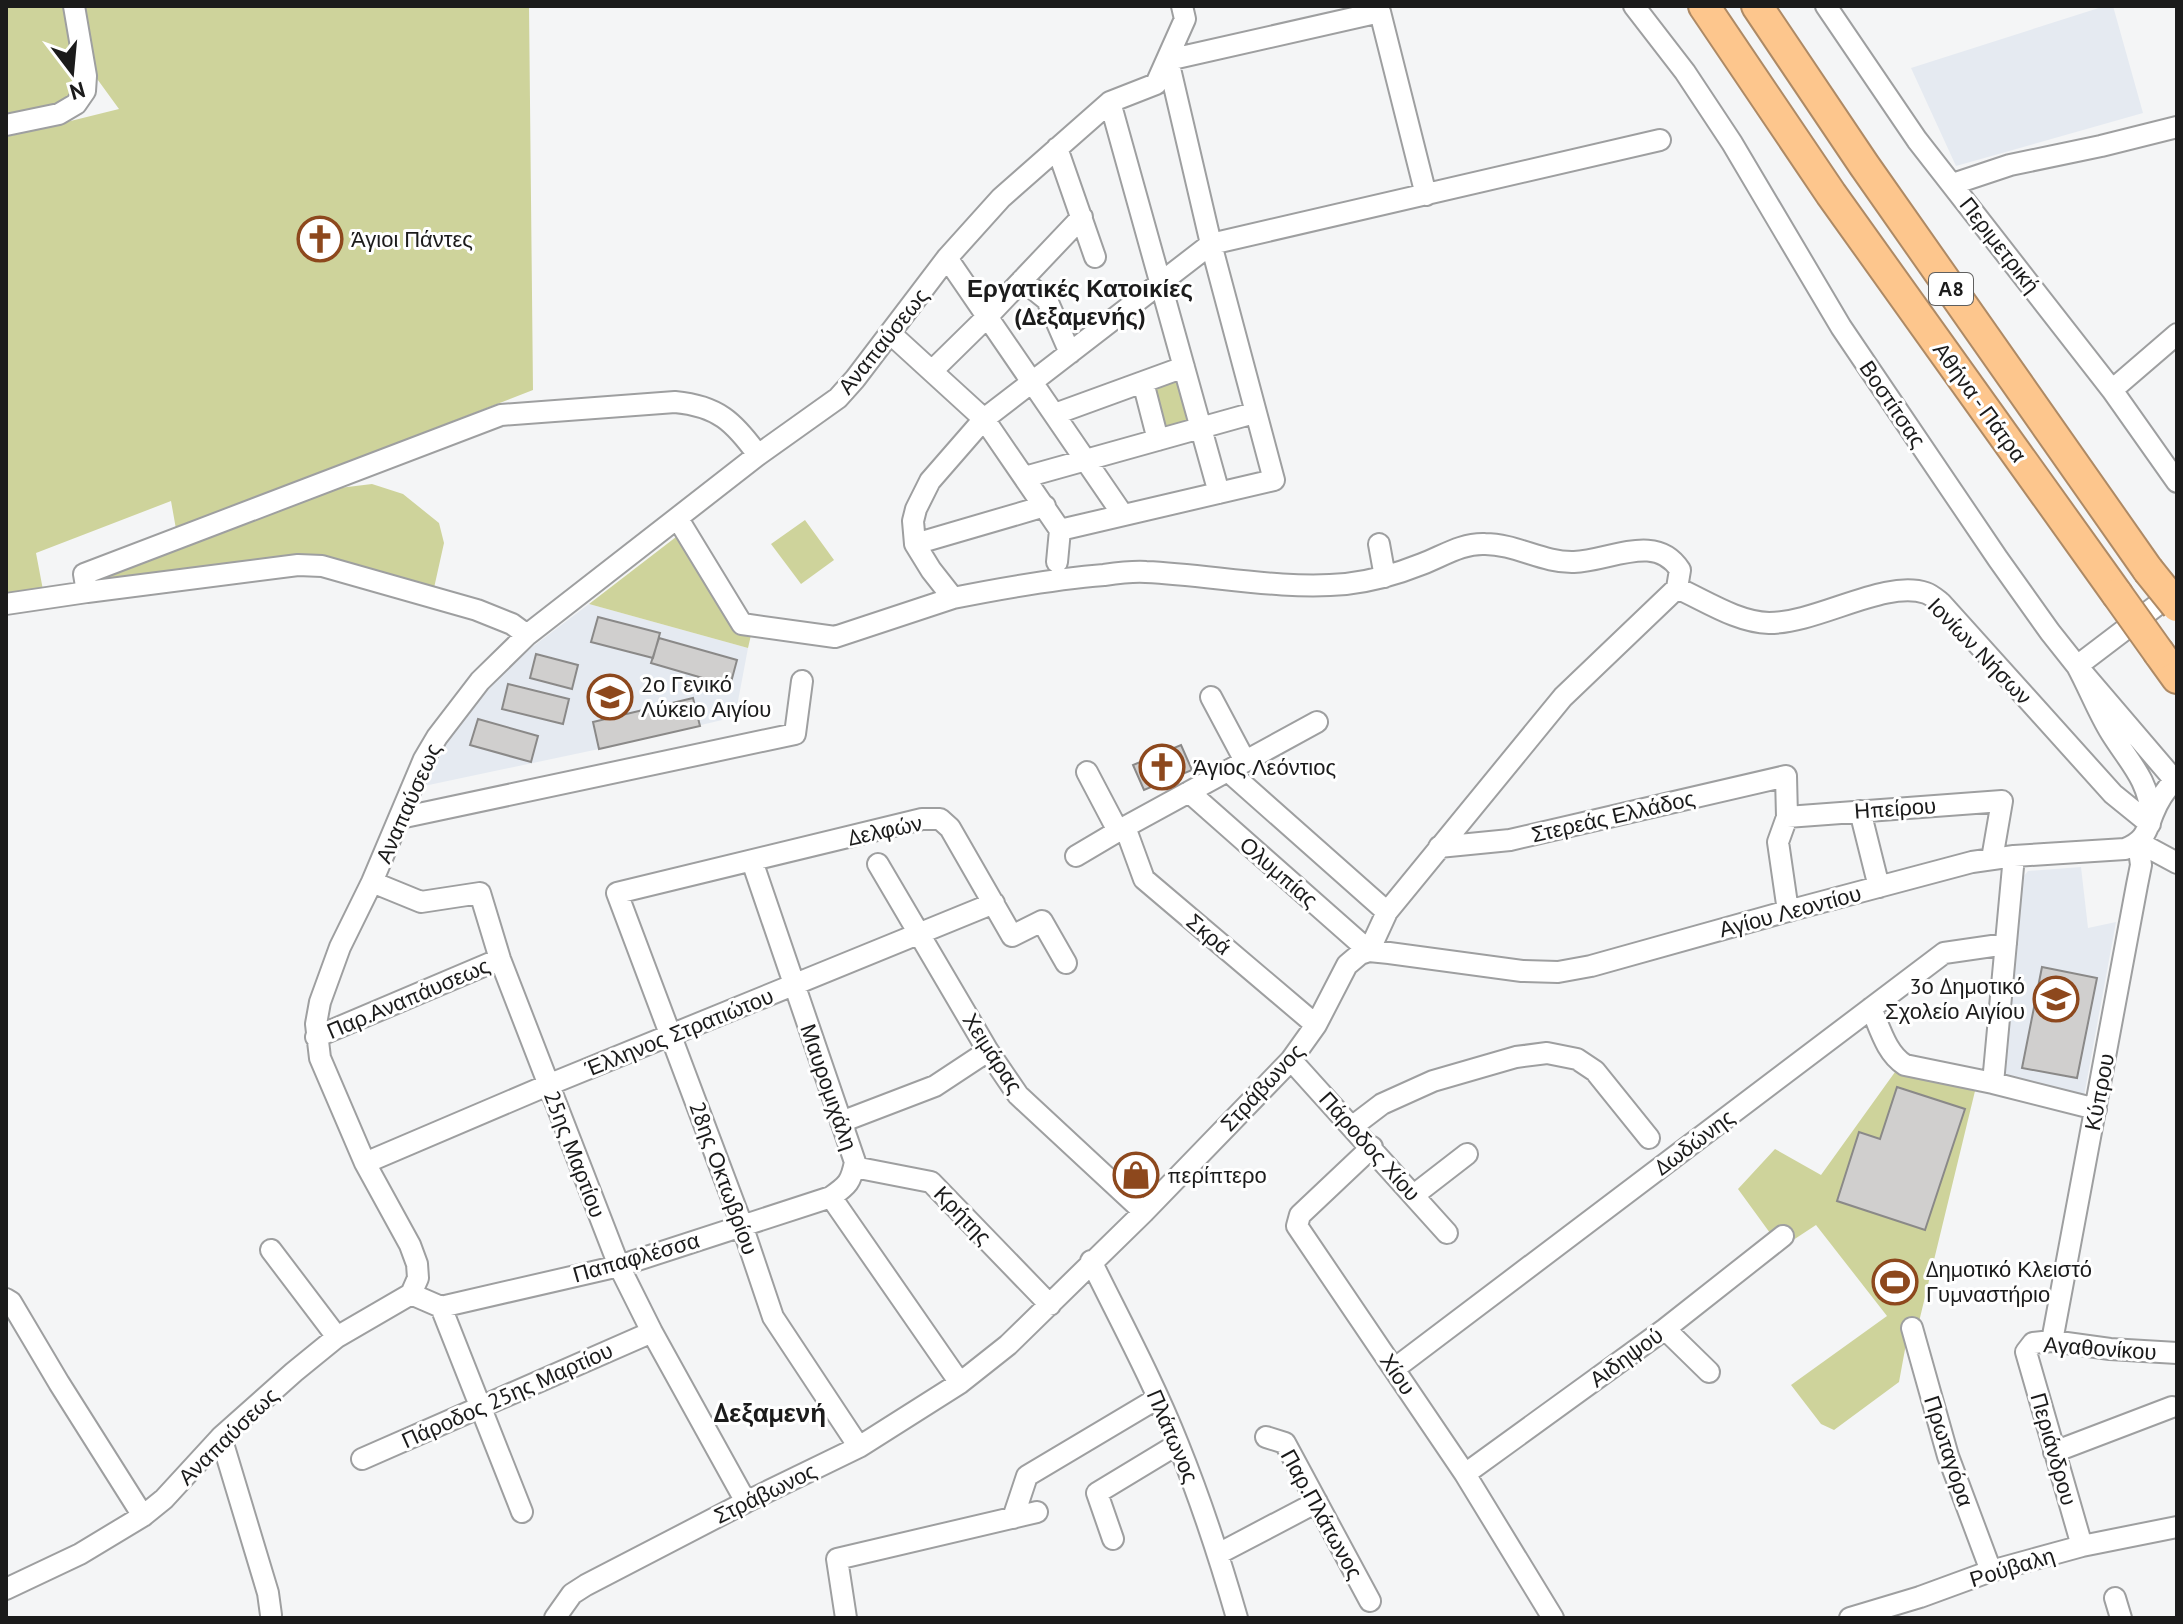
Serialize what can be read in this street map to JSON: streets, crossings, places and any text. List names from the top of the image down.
{
  "streets": {
    "highway": ["Α8", "Αθήνα - Πάτρα"],
    "street": [
      "Περιμετρική",
      "Αναπαύσεως",
      "Βοστίτσας",
      "Ιονίων Νήσων",
      "Ηπείρου",
      "Στερεάς Ελλάδος",
      "Δελφών",
      "Ολυμπίας",
      "Αγίου Λεοντίου",
      "Σκρά",
      "Παρ.Αναπάυσεως",
      "Έλληνος Στρατιώτου",
      "Χειμάρας",
      "Μαυρομιχάλη",
      "Στράβωνος",
      "Κύπρου",
      "Δωδώνης",
      "Πάροδος Χίου",
      "25ης Μαρτίου",
      "28ης Οκτωβρίου",
      "Κρήτης",
      "Παπαφλέσσα",
      "Αγαθονίκου",
      "Αιδηψού",
      "Χίου",
      "Πάροδος 25ης Μαρτίου",
      "Πλάτωνος",
      "Περιάνδρου",
      "Πρωταγόρα",
      "Παρ.Πλάτωνος",
      "Ρούβαλη"
    ]
  },
  "crossings": [
    ["Αναπαύσεως", "Παρ.Αναπάυσεως"],
    ["Αναπαύσεως", "Έλληνος Στρατιώτου"],
    ["Αναπαύσεως", "25ης Μαρτίου"],
    ["Ιονίων Νήσων", "Στράβωνος"],
    ["Ηπείρου", "Στερεάς Ελλάδος"],
    ["Ηπείρου", "Αγίου Λεοντίου"],
    ["Στερεάς Ελλάδος", "Στράβωνος"],
    ["Δελφών", "Έλληνος Στρατιώτου"],
    ["Δελφών", "Μαυρομιχάλη"],
    ["Δελφών", "28ης Οκτωβρίου"],
    ["Ολυμπίας", "Αγίου Λεοντίου"],
    ["Ολυμπίας", "Στράβωνος"],
    ["Αγίου Λεοντίου", "Στράβωνος"],
    ["Αγίου Λεοντίου", "Κύπρου"],
    ["Σκρά", "Στράβωνος"],
    ["Παρ.Αναπάυσεως", "25ης Μαρτίου"],
    ["Έλληνος Στρατιώτου", "Χειμάρας"],
    ["Έλληνος Στρατιώτου", "Μαυρομιχάλη"],
    ["Έλληνος Στρατιώτου", "25ης Μαρτίου"],
    ["Έλληνος Στρατιώτου", "28ης Οκτωβρίου"],
    ["Χειμάρας", "Στράβωνος"],
    ["Μαυρομιχάλη", "Κρήτης"],
    ["Μαυρομιχάλη", "Παπαφλέσσα"],
    ["Στράβωνος", "Πάροδος Χίου"],
    ["Στράβωνος", "25ης Μαρτίου"],
    ["Στράβωνος", "28ης Οκτωβρίου"],
    ["Στράβωνος", "Κρήτης"],
    ["Στράβωνος", "Πλάτωνος"],
    ["Κύπρου", "Αγαθονίκου"],
    ["Δωδώνης", "Χίου"],
    ["Πάροδος Χίου", "Χίου"],
    ["25ης Μαρτίου", "Παπαφλέσσα"],
    ["25ης Μαρτίου", "Πάροδος 25ης Μαρτίου"],
    ["28ης Οκτωβρίου", "Παπαφλέσσα"],
    ["Κρήτης", "Παπαφλέσσα"],
    ["Αγαθονίκου", "Περιάνδρου"],
    ["Αιδηψού", "Χίου"],
    ["Περιάνδρου", "Ρούβαλη"],
    ["Πρωταγόρα", "Ρούβαλη"]
  ],
  "districts": ["Εργατικές Κατοικίες (Δεξαμενής)", "Δεξαμενή"],
  "places": {
    "church": ["Άγιοι Πάντες", "Άγιος Λεόντιος"],
    "school or university": ["2ο Γενικό Λύκειο Αιγίου", "3ο Δημοτικό Σχολείο Αιγίου"],
    "shop": ["περίπτερο"],
    "sports": ["Δημοτικό Κλειστό Γυμναστήριο"]
  },
  "north": "bottom"
}
